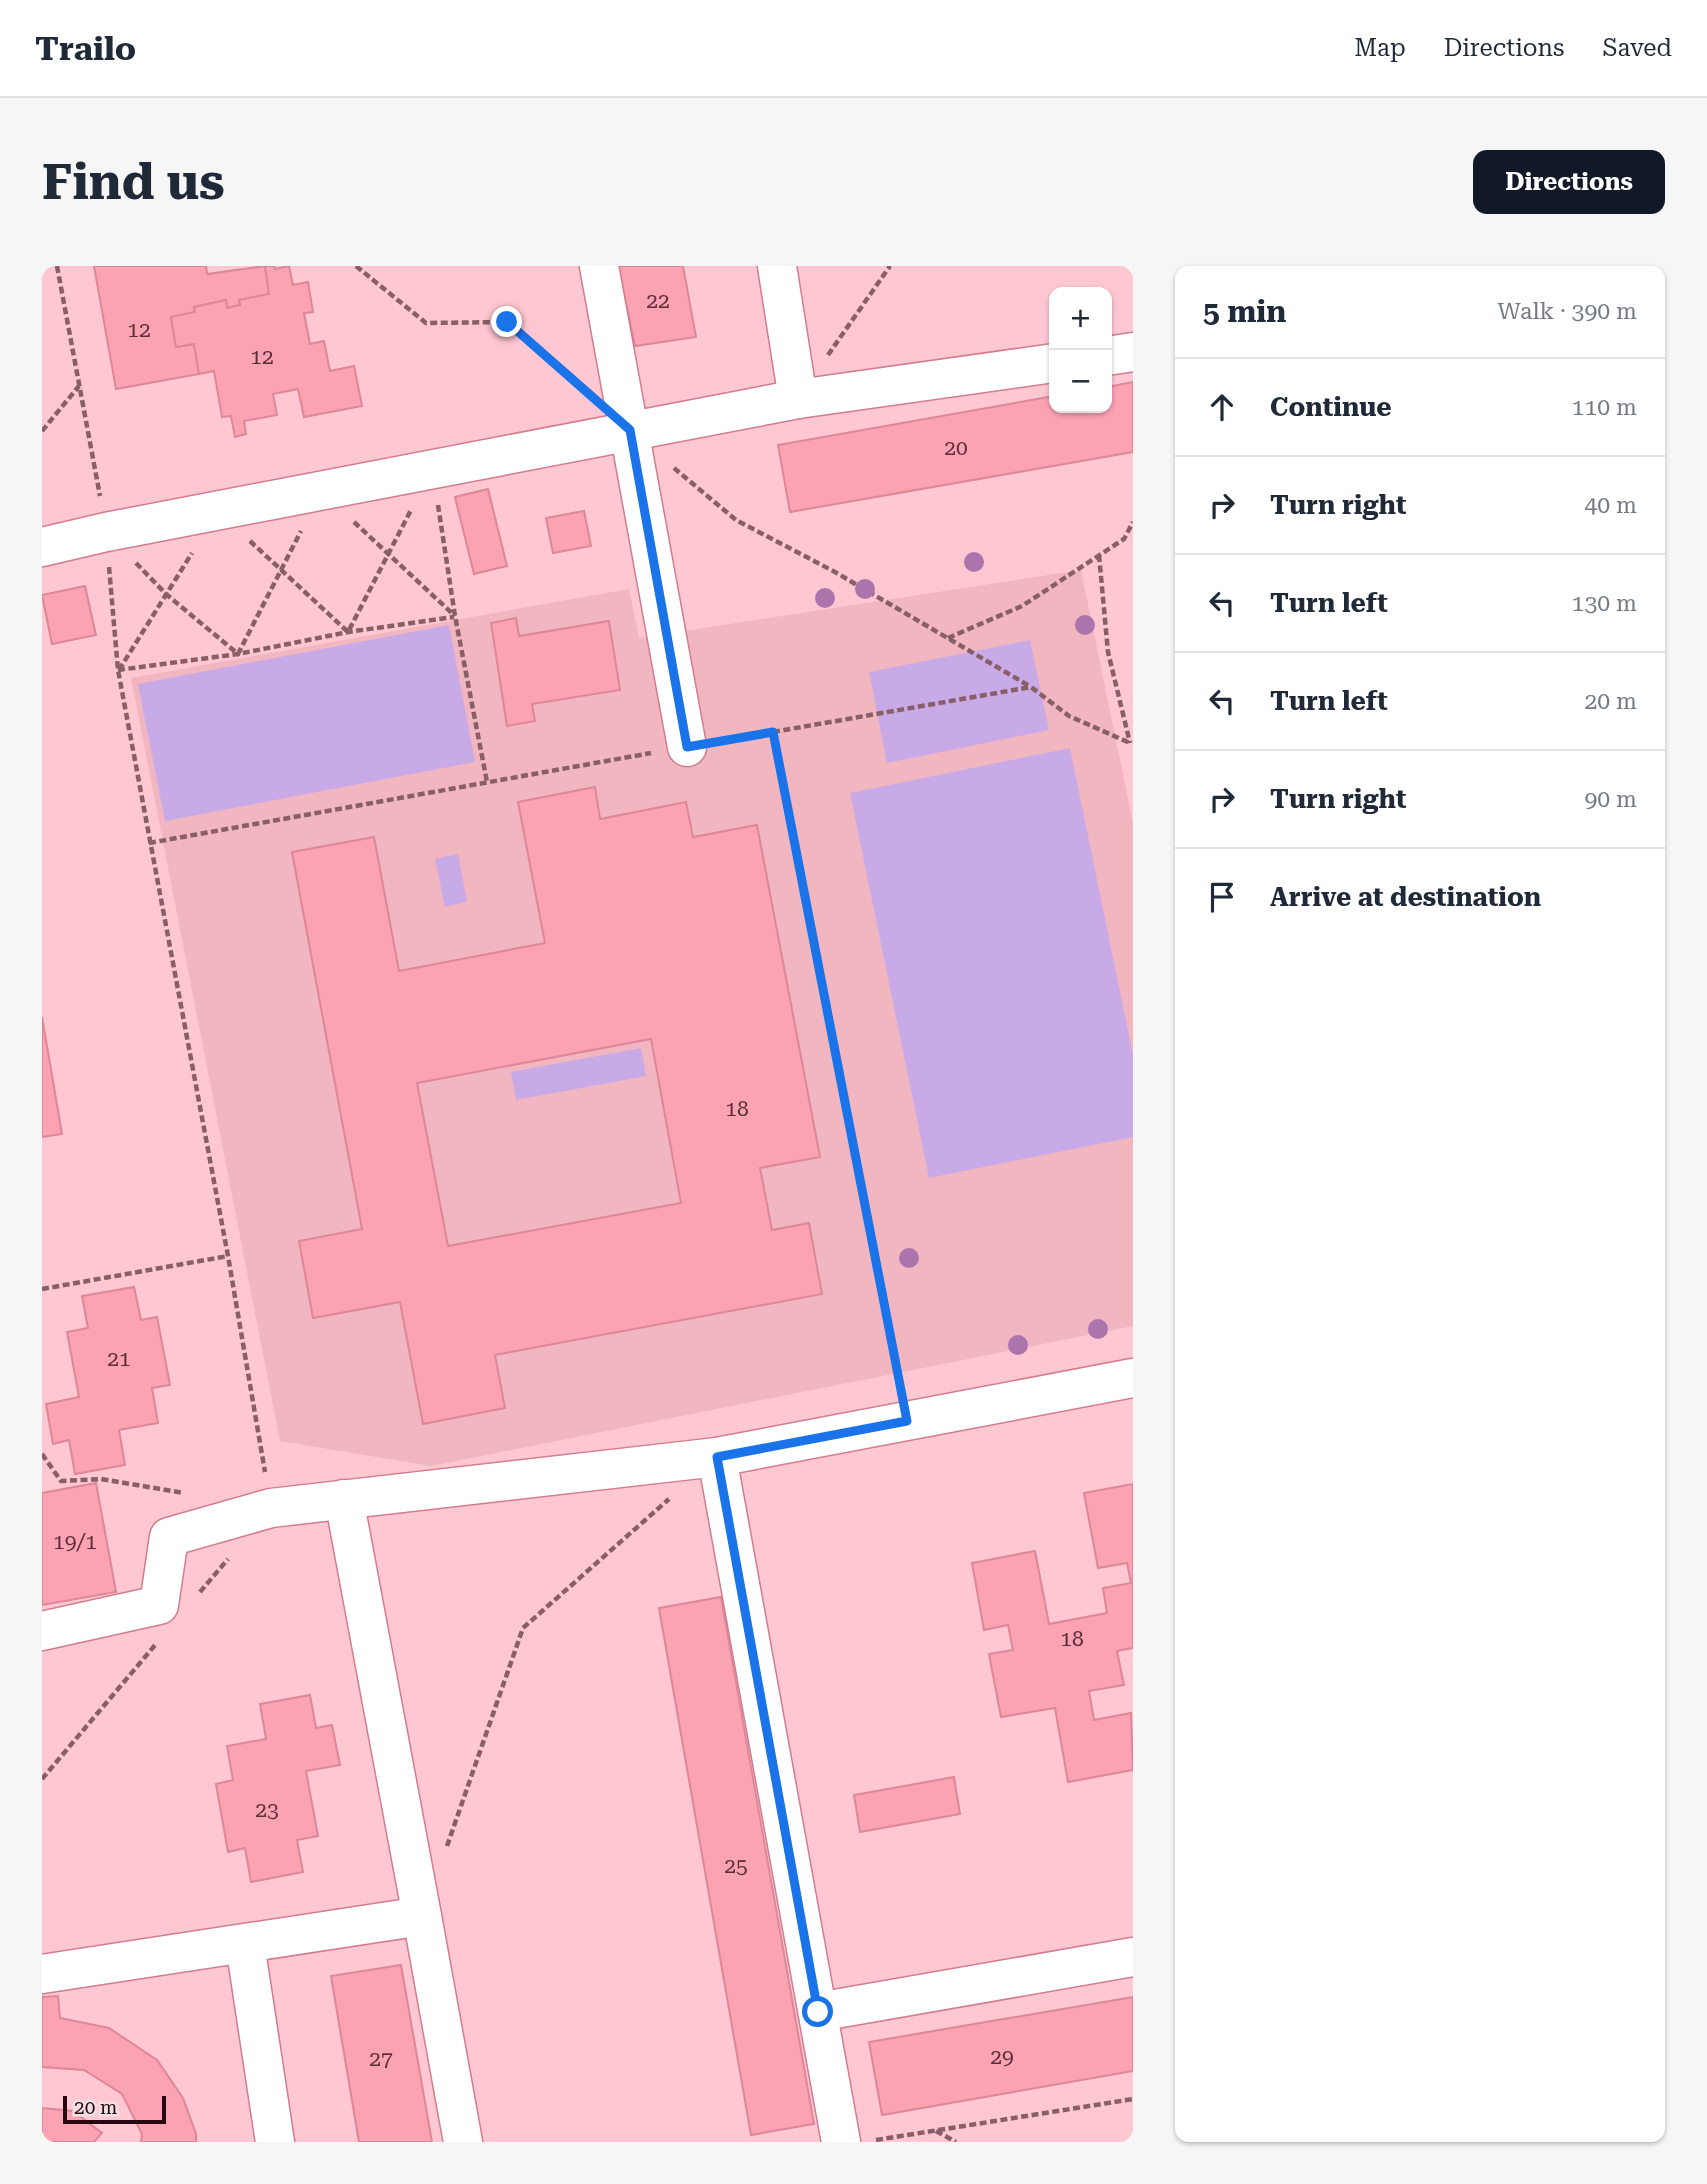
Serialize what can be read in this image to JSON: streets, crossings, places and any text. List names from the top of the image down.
{
  "house_numbers": [
    "22",
    "12",
    "12",
    "20",
    "18",
    "21",
    "19/1",
    "18",
    "23",
    "25",
    "29",
    "27"
  ],
  "scale_bar": "20 m",
  "page": {
    "header": "Trailo",
    "nav": ["Map", "Directions", "Saved"],
    "buttons": "Directions",
    "title": "Find us",
    "heading": ["5 min", "Walk · 390 m"],
    "map_buttons": ["+", "−"],
    "list": [
      ["Continue", "110 m"],
      ["Turn right", "40 m"],
      ["Turn left", "130 m"],
      ["Turn left", "20 m"],
      ["Turn right", "90 m"],
      "Arrive at destination"
    ],
    "scale": "20 m"
  }
}
